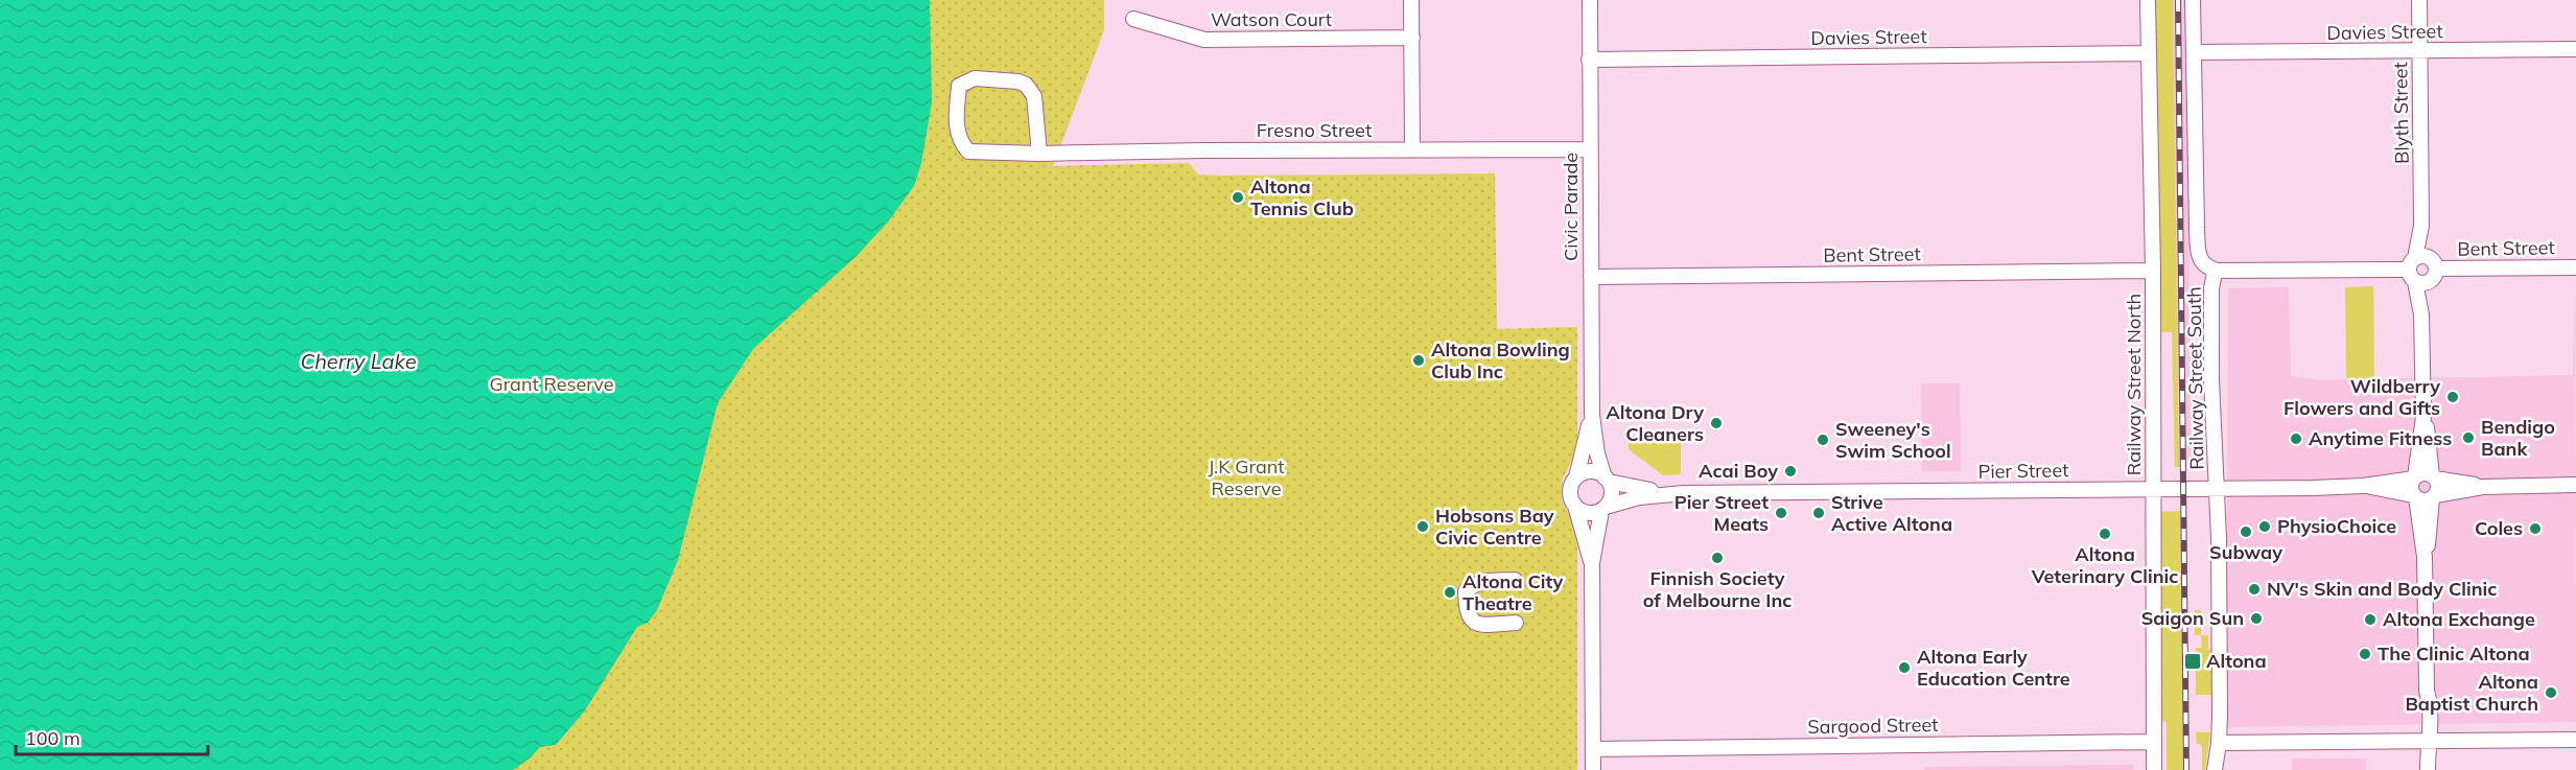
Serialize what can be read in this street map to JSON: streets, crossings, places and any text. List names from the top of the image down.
{
  "streets": {
    "street": [
      "Watson Court",
      "Davies Street",
      "Blyth Street",
      "Fresno Street",
      "Civic Parade",
      "Bent Street",
      "Railway Street South",
      "Railway Street North",
      "Pier Street",
      "Sargood Street"
    ]
  },
  "crossings": [
    ["Davies Street", "Blyth Street"],
    ["Davies Street", "Civic Parade"],
    ["Davies Street", "Railway Street South"],
    ["Davies Street", "Railway Street North"],
    ["Blyth Street", "Bent Street"],
    ["Blyth Street", "Pier Street"],
    ["Fresno Street", "Civic Parade"],
    ["Civic Parade", "Bent Street"],
    ["Civic Parade", "Pier Street"],
    ["Bent Street", "Railway Street South"],
    ["Bent Street", "Railway Street North"],
    ["Railway Street South", "Pier Street"],
    ["Railway Street North", "Pier Street"],
    ["Railway Street North", "Sargood Street"]
  ],
  "water": ["Cherry Lake"],
  "parks": ["Grant Reserve", "J.K Grant Reserve"],
  "places": {
    "other": [
      "Altona Tennis Club",
      "Altona Bowling Club Inc",
      "Wildberry Flowers and Gifts",
      "Altona Dry Cleaners",
      "Bendigo Bank",
      "Anytime Fitness",
      "Sweeney's Swim School",
      "Acai Boy",
      "Pier Street Meats",
      "Strive Active Altona",
      "Hobsons Bay Civic Centre",
      "PhysioChoice",
      "Coles",
      "Subway",
      "Altona Veterinary Clinic",
      "Finnish Society of Melbourne Inc",
      "NV's Skin and Body Clinic",
      "Altona City Theatre",
      "Saigon Sun",
      "Altona Exchange",
      "The Clinic Altona",
      "Altona Early Education Centre",
      "Altona Baptist Church"
    ],
    "transit": ["Altona"]
  },
  "scale_bar": "100 m"
}
